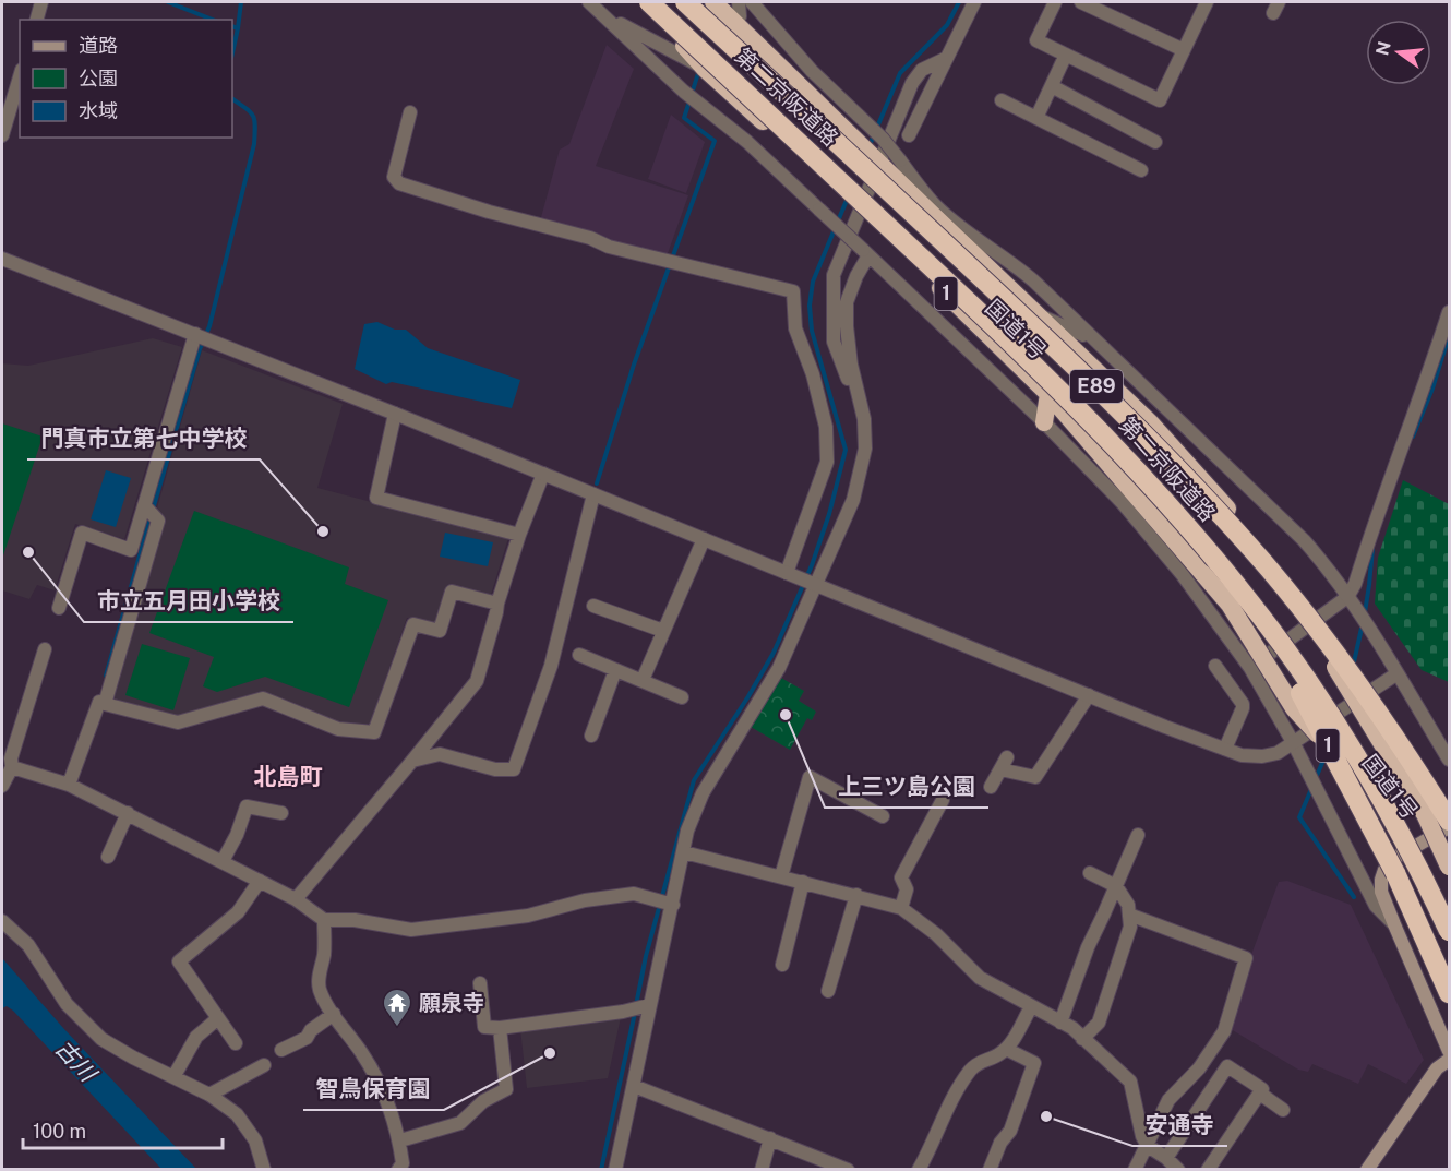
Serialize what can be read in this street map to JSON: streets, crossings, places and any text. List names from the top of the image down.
{
  "streets": {
    "highway": [
      "第二京阪道路",
      "1",
      "国道1号",
      "E89"
    ]
  },
  "crossings": [
    ["第二京阪道路", "国道1号"]
  ],
  "districts": ["北島町"],
  "water": ["古川"],
  "places": {
    "other": [
      "門真市立第七中学校",
      "市立五月田小学校",
      "上三ツ島公園",
      "智鳥保育園",
      "安通寺"
    ],
    "temple": ["願泉寺"]
  },
  "legend": ["道路", "公園", "水域"],
  "scale_bar": "100 m",
  "north": "left"
}
